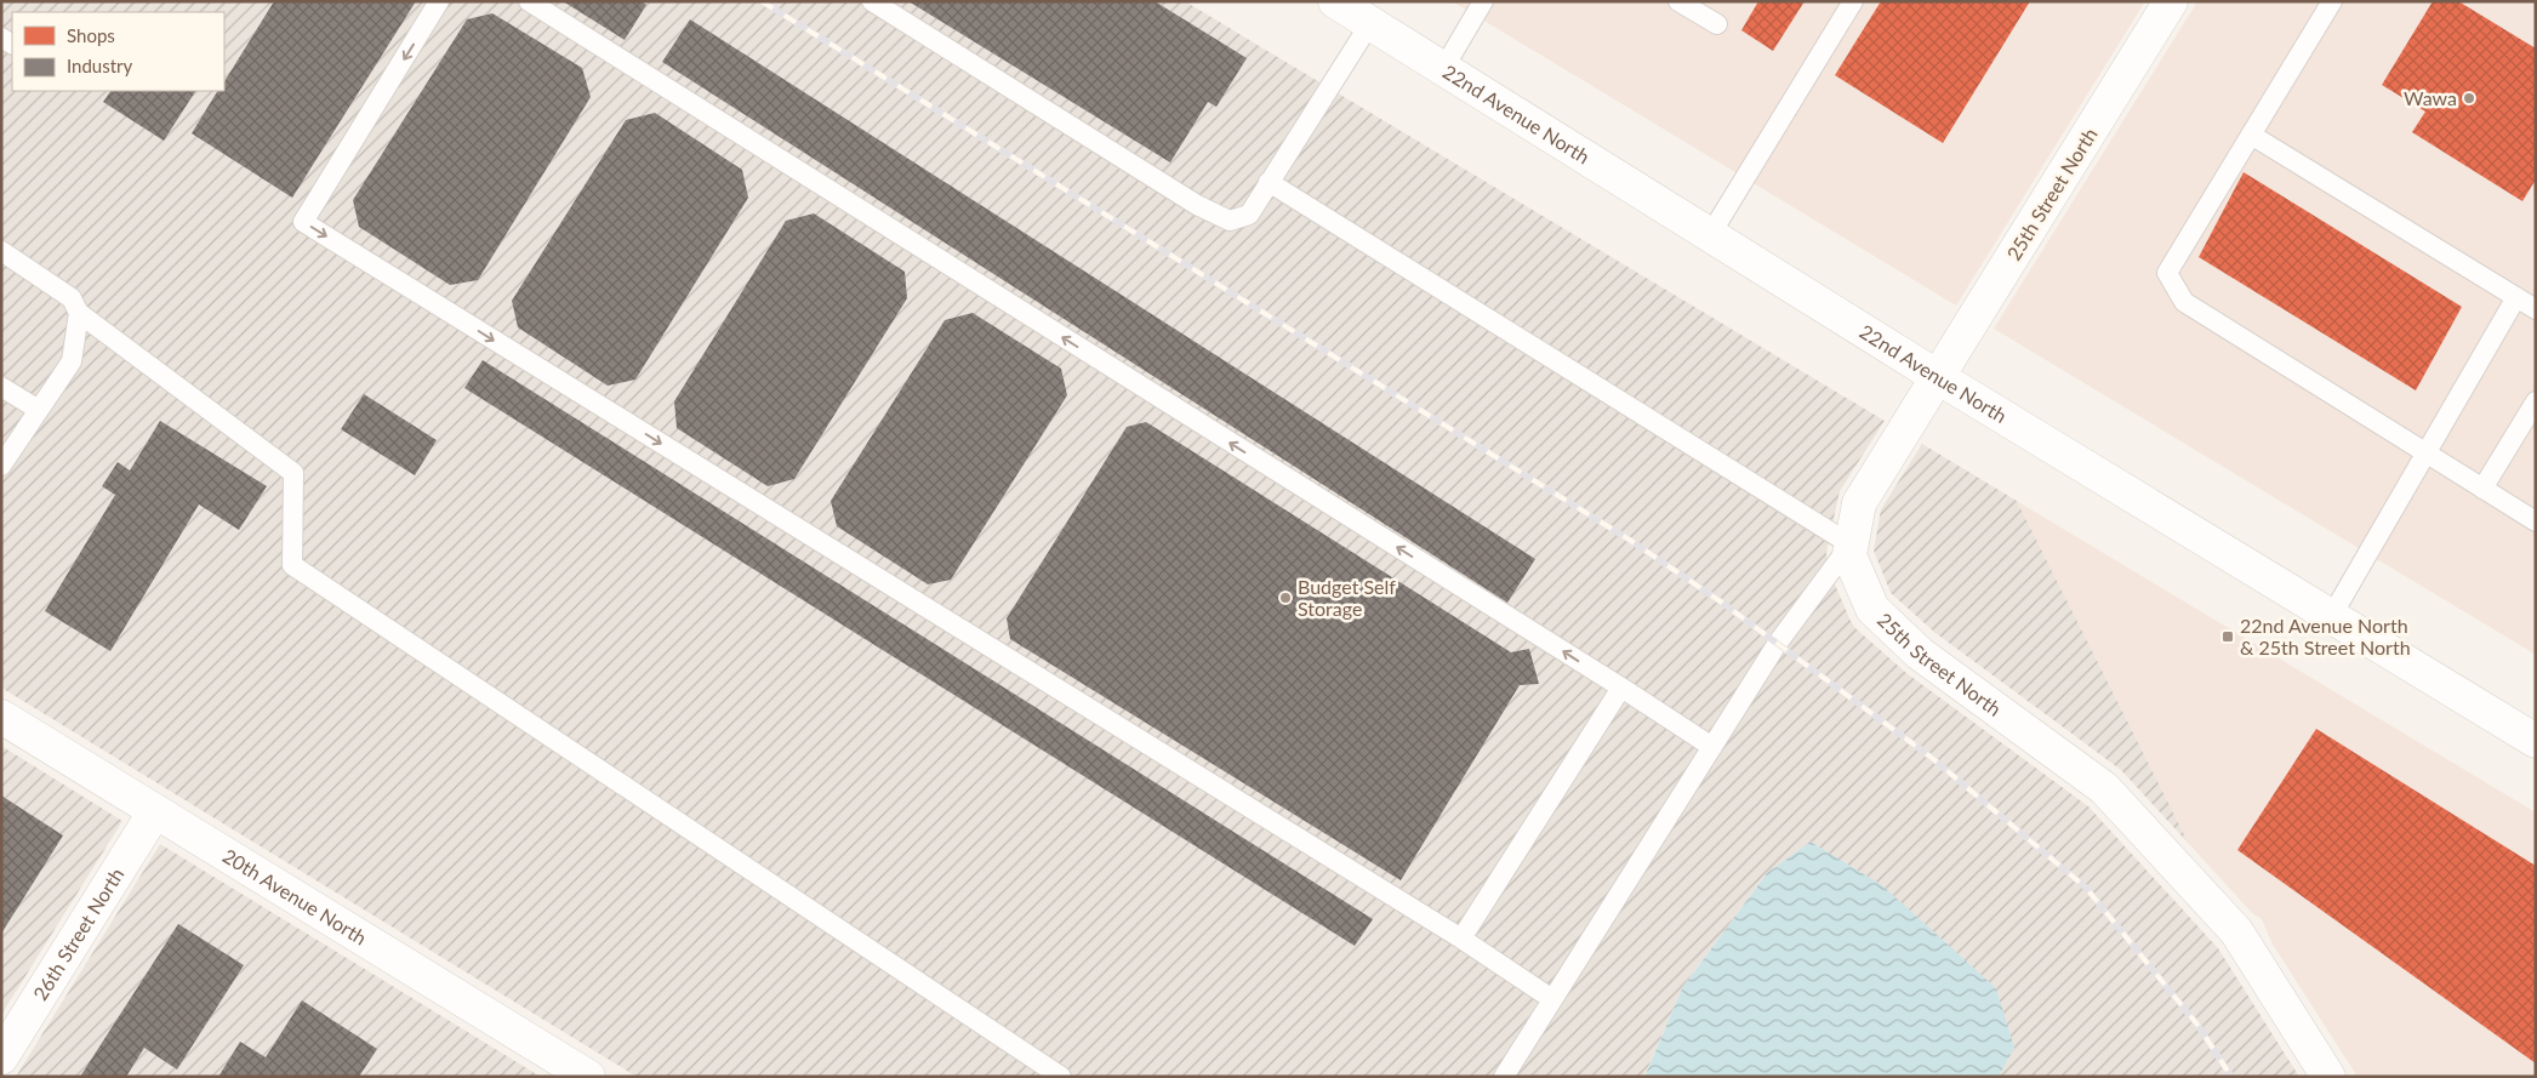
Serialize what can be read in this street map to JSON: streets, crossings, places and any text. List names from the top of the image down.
{
  "streets": {
    "street": [
      "22nd Avenue North",
      "25th Street North",
      "20th Avenue North",
      "26th Street North"
    ]
  },
  "crossings": [
    ["22nd Avenue North", "25th Street North"],
    ["20th Avenue North", "26th Street North"]
  ],
  "places": {
    "other": ["Wawa", "Budget Self Storage"],
    "transit": ["22nd Avenue North & 25th Street North"]
  },
  "legend": ["Shops", "Industry"]
}
